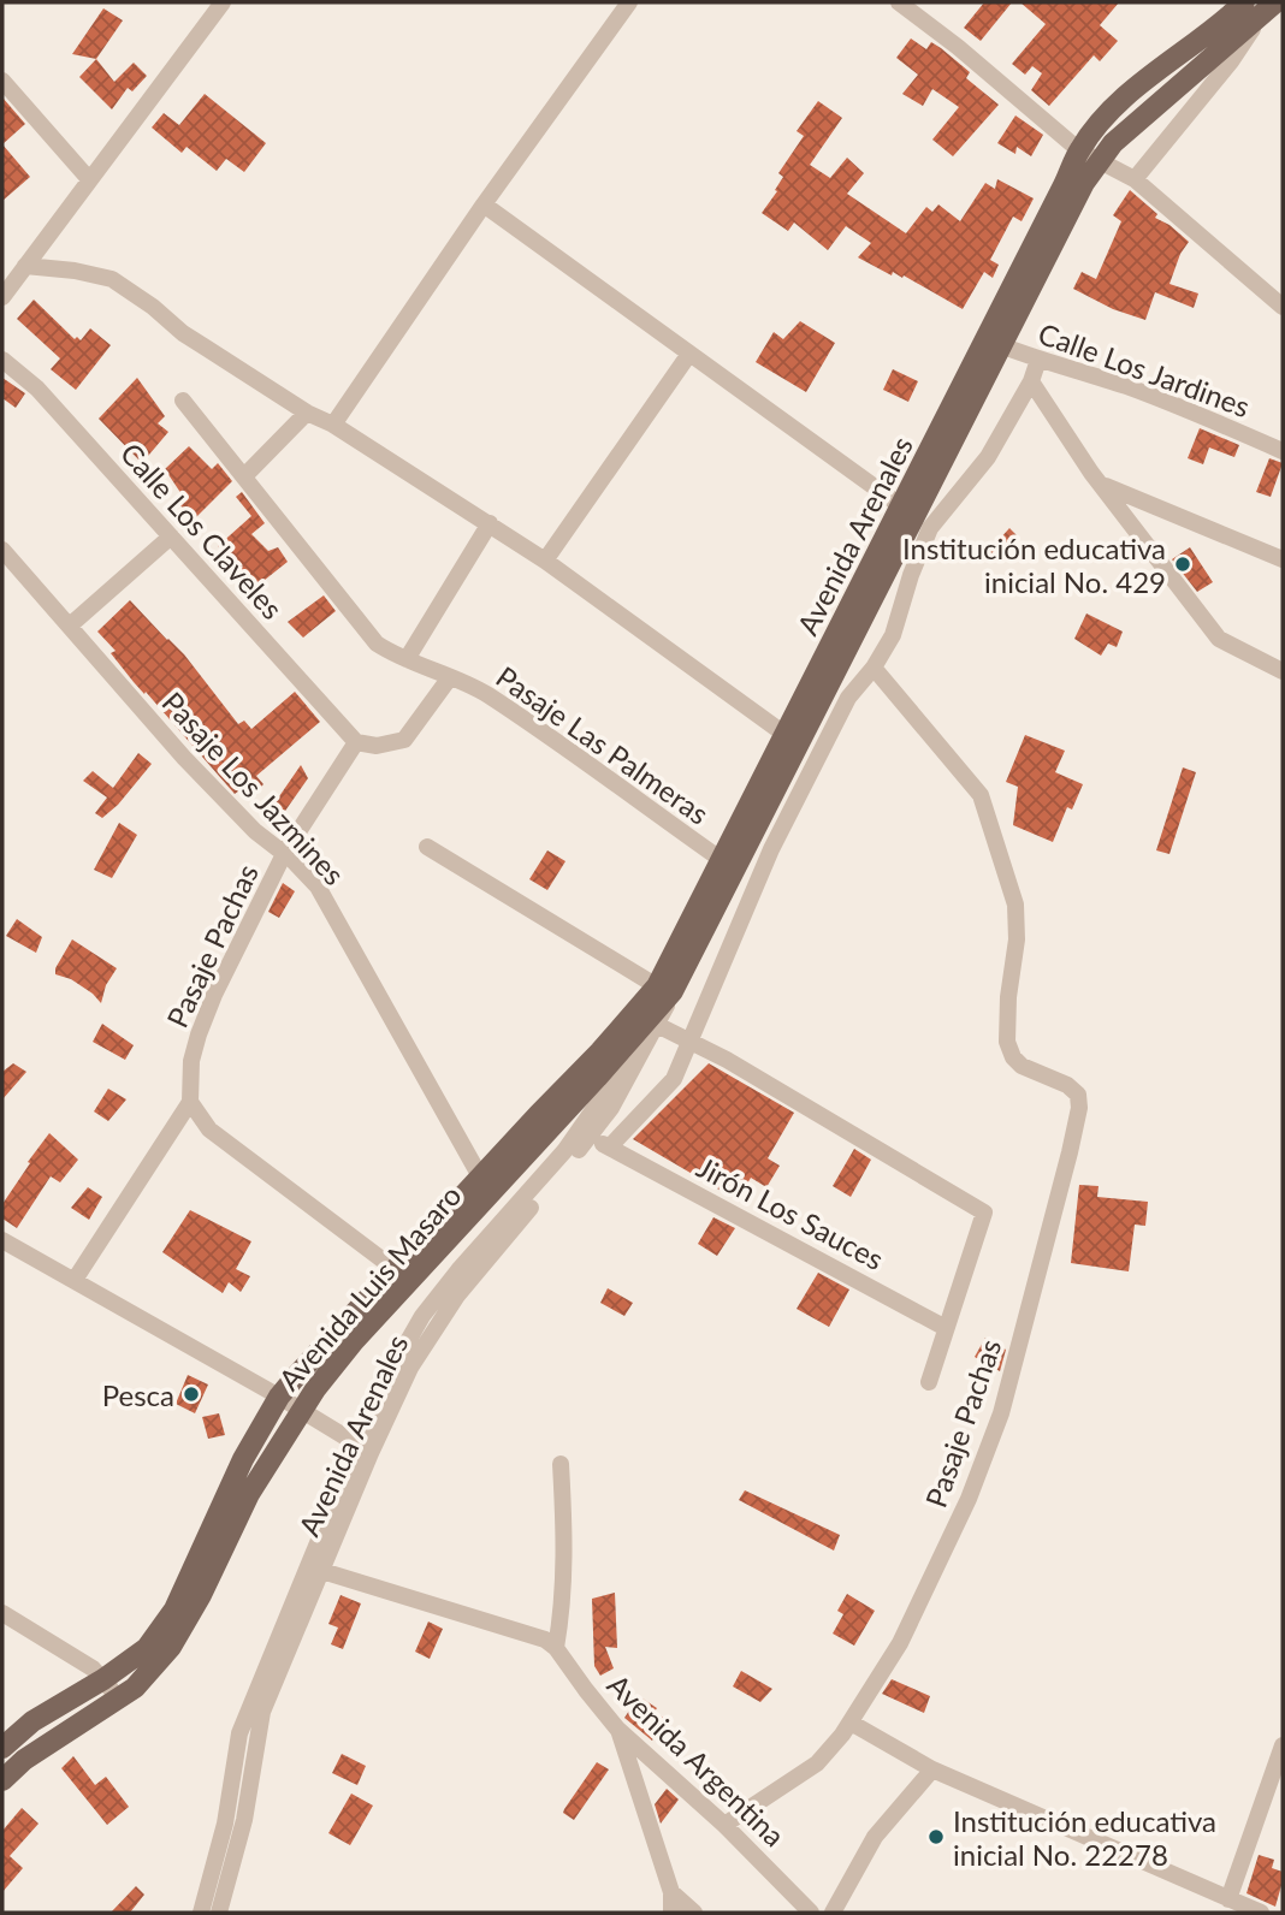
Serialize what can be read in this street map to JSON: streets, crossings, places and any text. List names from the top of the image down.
{
  "streets": {
    "main road": ["Avenida Arenales", "Avenida Luis Masaro"],
    "street": [
      "Calle Los Jardines",
      "Calle Los Claveles",
      "Pasaje Las Palmeras",
      "Pasaje Los Jazmines",
      "Pasaje Pachas",
      "Jirón Los Sauces",
      "Avenida Argentina"
    ]
  },
  "crossings": [
    ["Calle Los Jardines", "Avenida Arenales"],
    ["Calle Los Claveles", "Pasaje Pachas"],
    ["Avenida Arenales", "Pasaje Las Palmeras"],
    ["Avenida Arenales", "Avenida Luis Masaro"],
    ["Pasaje Los Jazmines", "Pasaje Pachas"],
    ["Pasaje Los Jazmines", "Avenida Luis Masaro"],
    ["Pasaje Pachas", "Avenida Argentina"]
  ],
  "places": ["Institución educativa inicial No. 429", "Pesca", "Institución educativa inicial No. 22278"]
}
